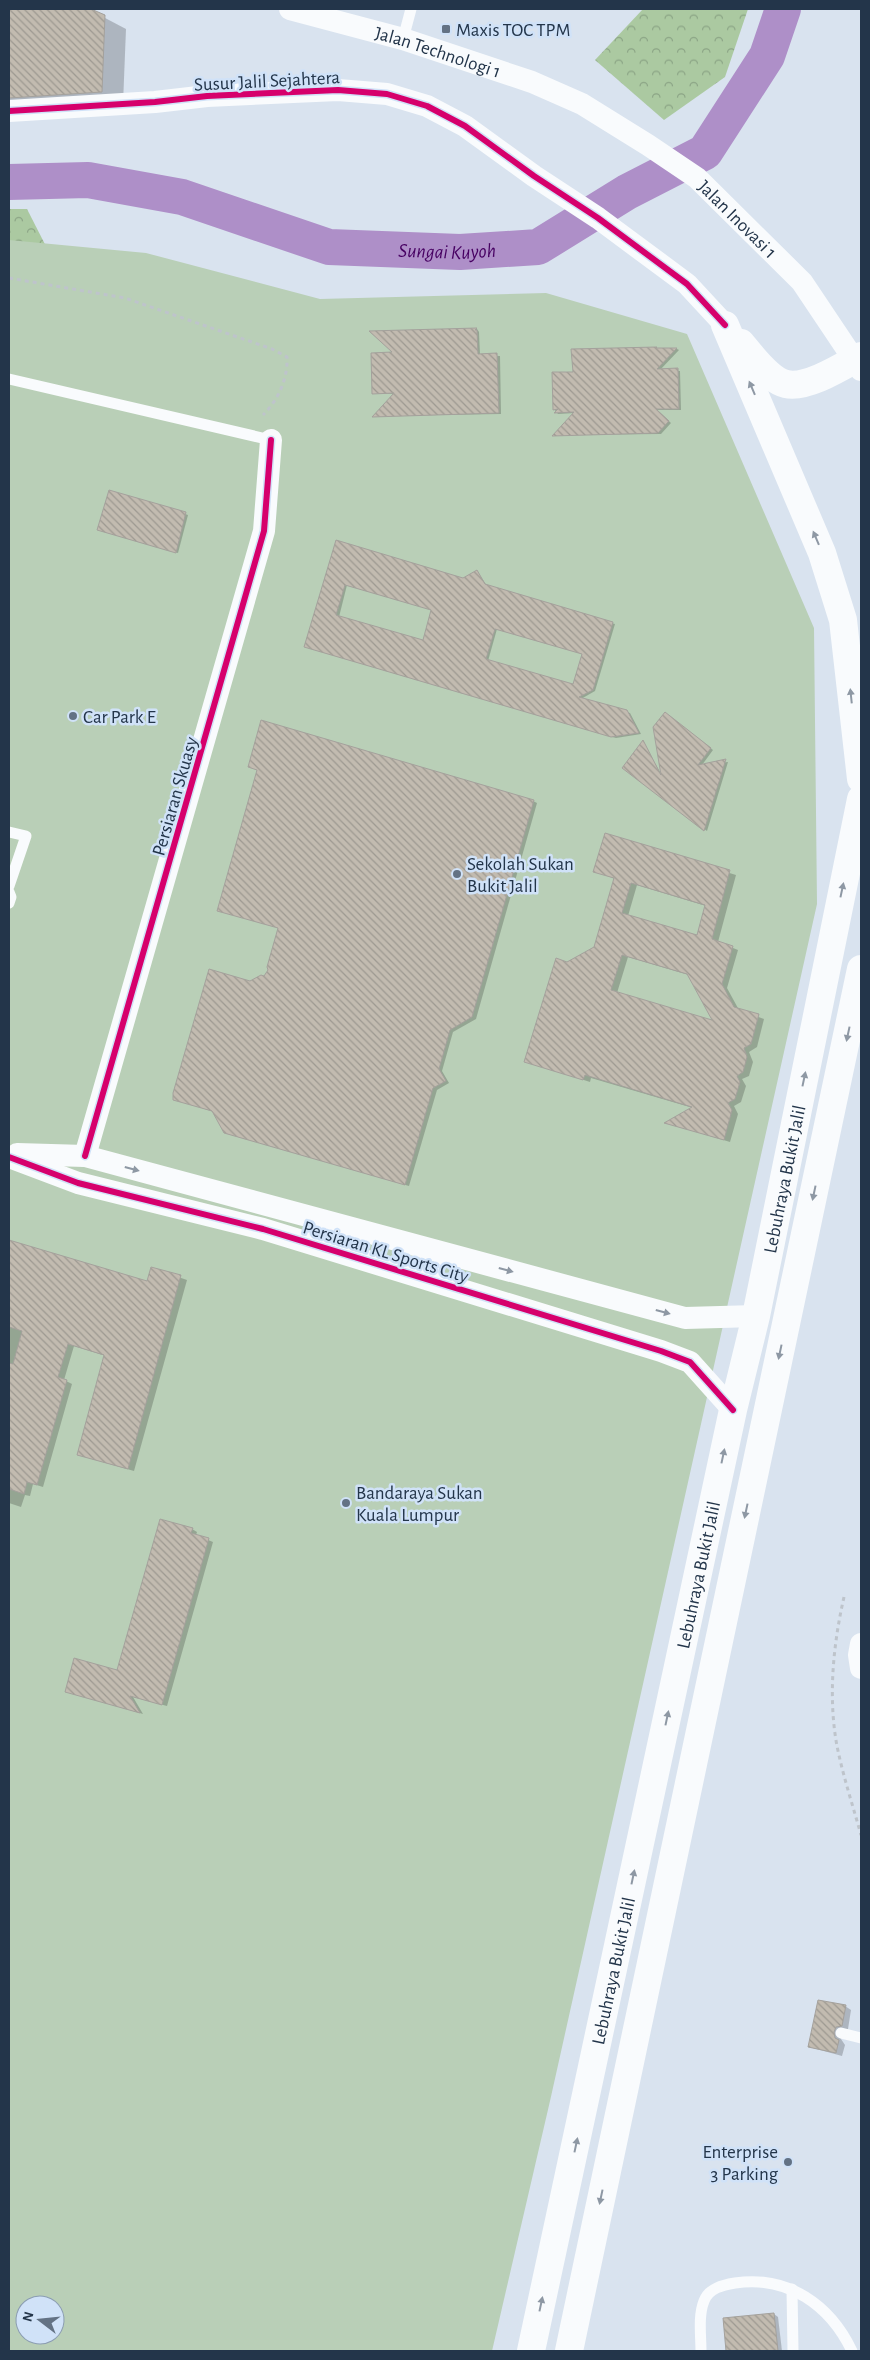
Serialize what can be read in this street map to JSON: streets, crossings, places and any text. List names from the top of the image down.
{
  "streets": {
    "highway": ["Lebuhraya Bukit Jalil"],
    "street": [
      "Jalan Technologi 1",
      "Susur Jalil Sejahtera",
      "Jalan Inovasi 1",
      "Persiaran Skuasy",
      "Persiaran KL Sports City"
    ]
  },
  "crossings": [
    ["Jalan Technologi 1", "Jalan Inovasi 1"],
    ["Persiaran Skuasy", "Persiaran KL Sports City"],
    ["Lebuhraya Bukit Jalil", "Persiaran KL Sports City"]
  ],
  "water": ["Sungai Kuyoh"],
  "places": {
    "transit": ["Maxis TOC TPM"],
    "other": [
      "Car Park E",
      "Sekolah Sukan Bukit Jalil",
      "Bandaraya Sukan Kuala Lumpur",
      "Enterprise 3 Parking"
    ]
  },
  "north": "left"
}
